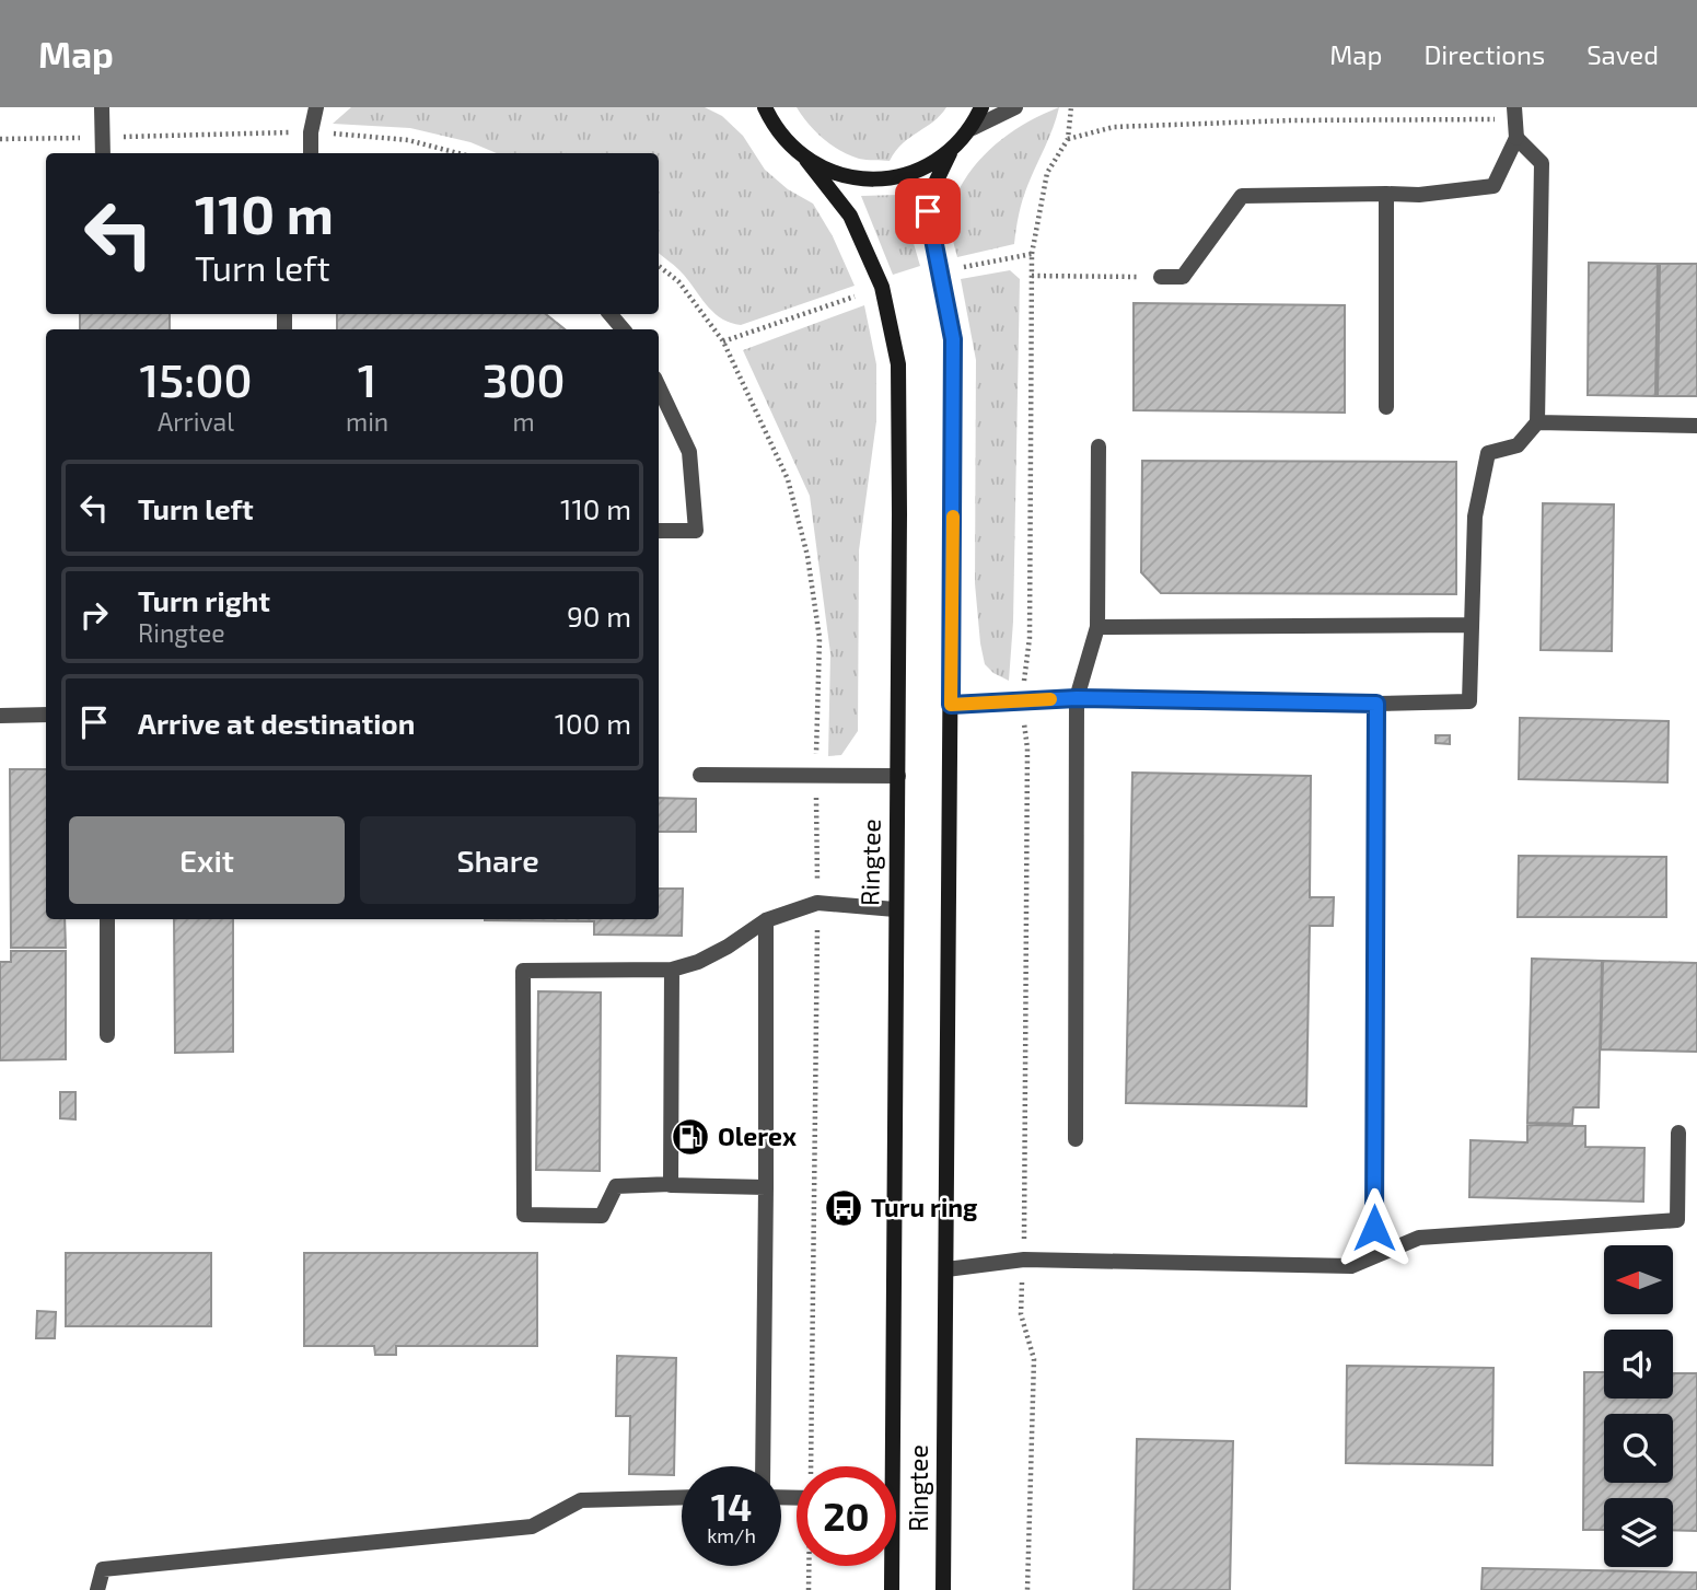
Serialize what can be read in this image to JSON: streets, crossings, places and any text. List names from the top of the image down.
{
  "streets": {
    "main road": ["Ringtee"]
  },
  "places": {
    "fuel station": ["Olerex"],
    "bus stop": ["Turu ring"]
  },
  "north": "left",
  "page": {
    "header": "Map",
    "nav": ["Map", "Directions", "Saved"],
    "turn": ["110 m", "Turn left"],
    "eta": [
      "15:00",
      "Arrival",
      "1",
      "min",
      "300",
      "m"
    ],
    "list": [
      {
        "name": "Turn left",
        "value": "110 m"
      },
      {
        "name": "Turn right",
        "note": "Ringtee",
        "value": "90 m"
      },
      {
        "name": "Arrive at destination",
        "value": "100 m"
      }
    ],
    "buttons": ["Exit", "Share"],
    "speed": "14 km/h",
    "limit": "20"
  }
}
